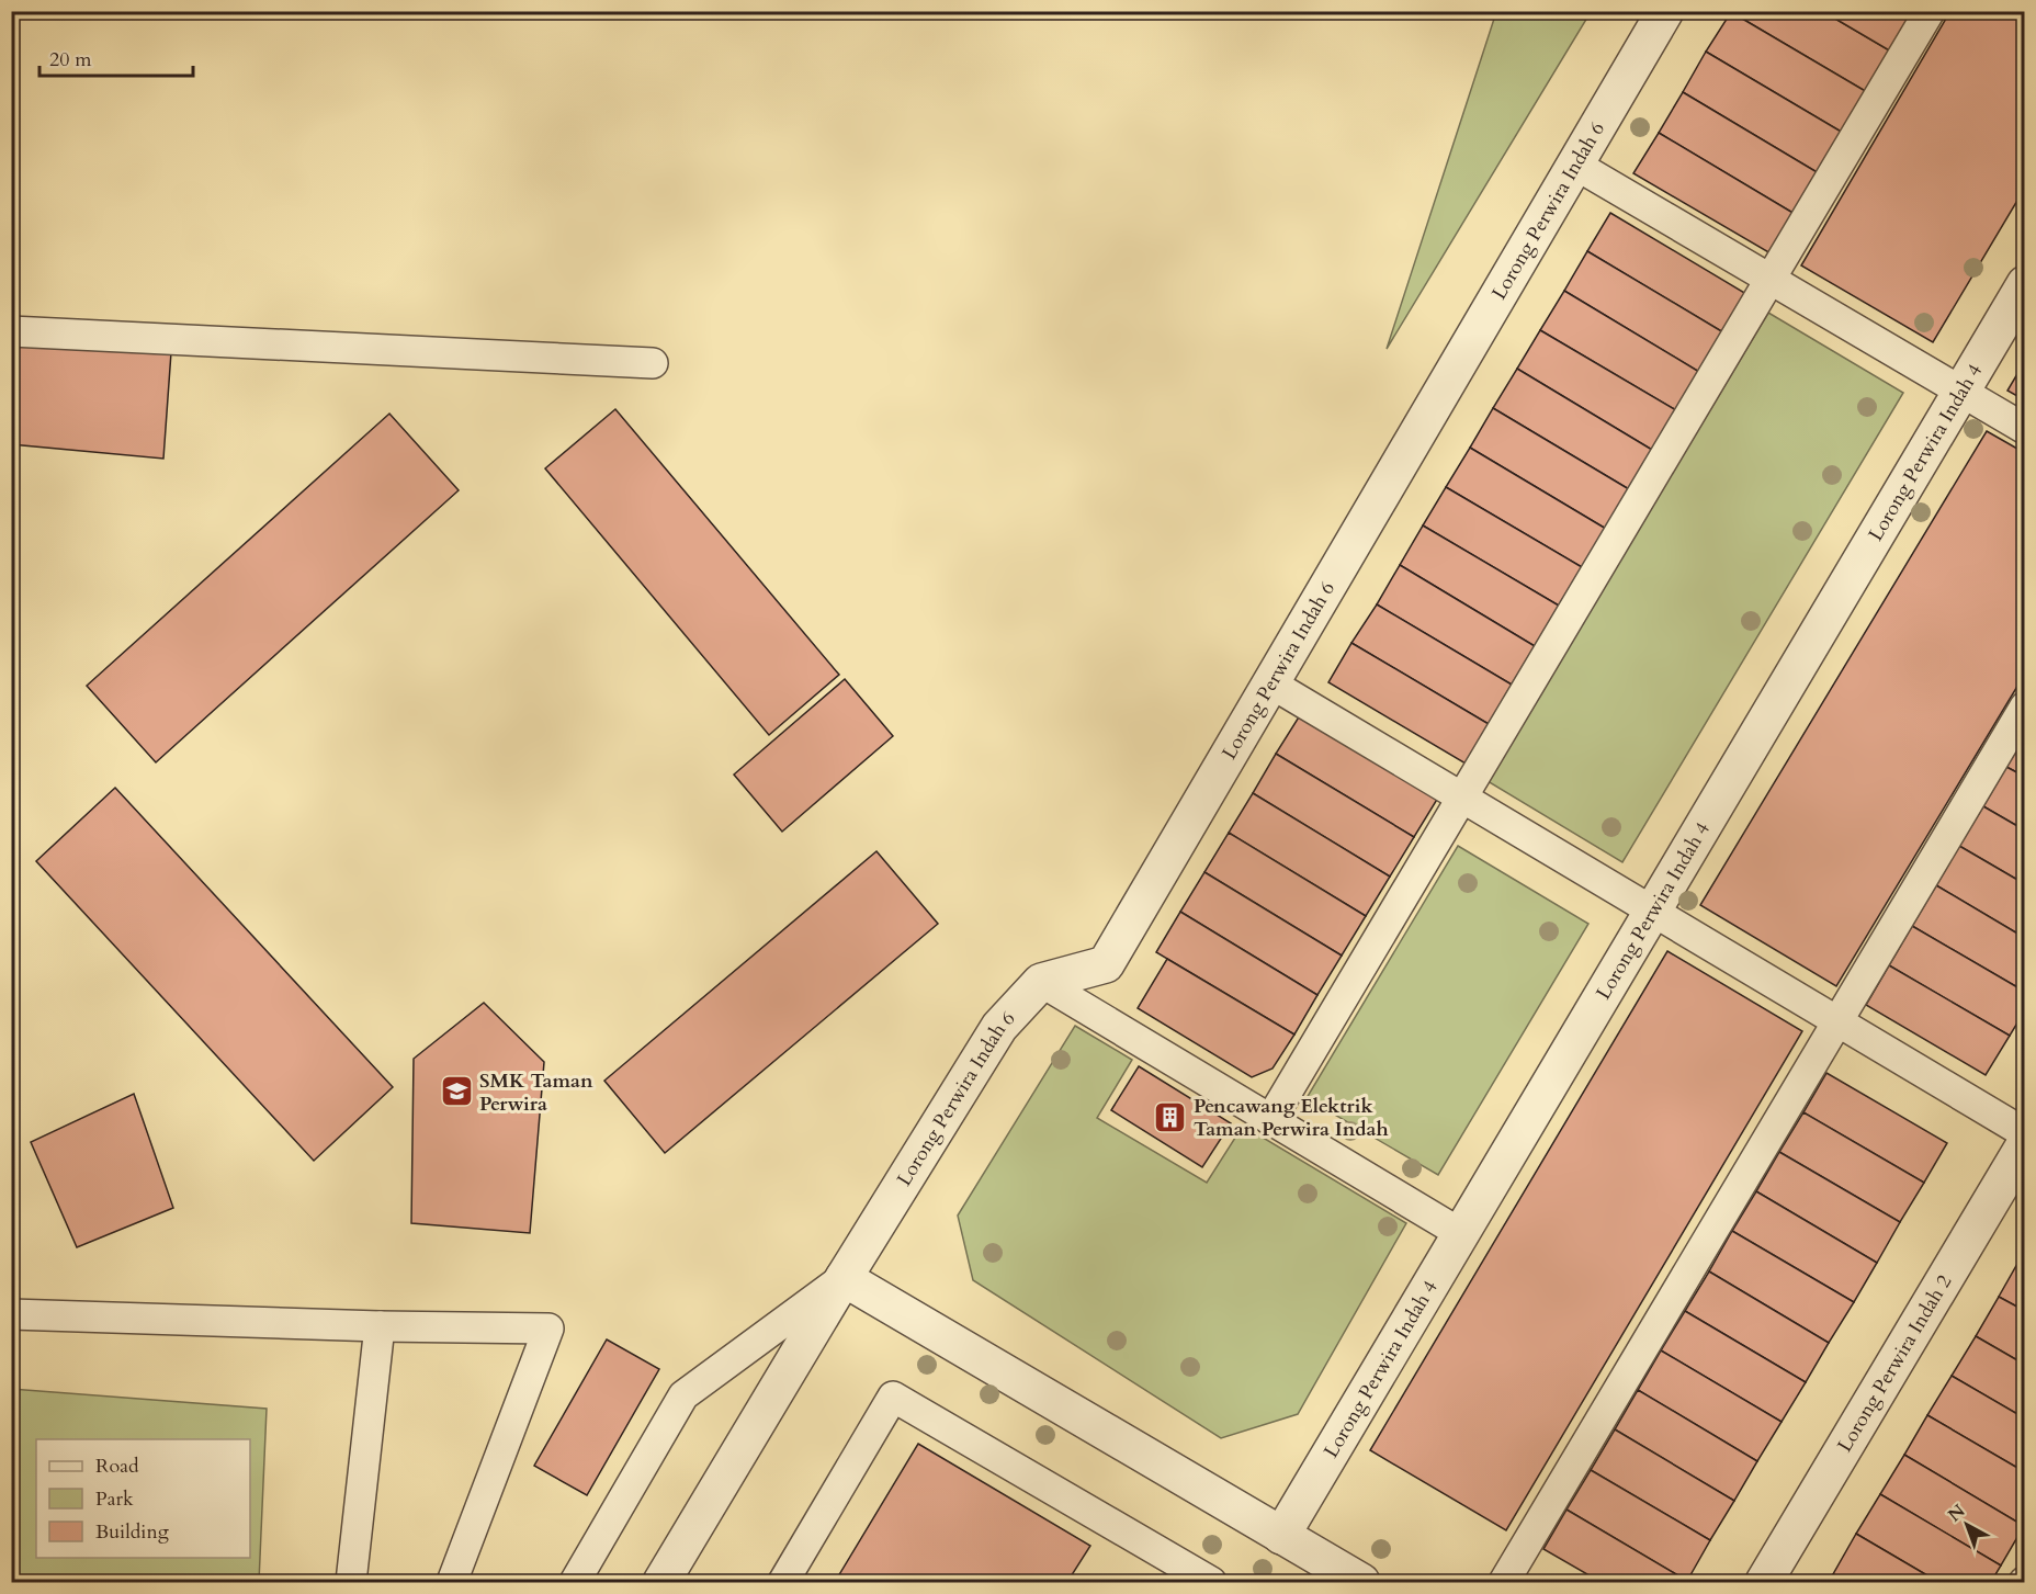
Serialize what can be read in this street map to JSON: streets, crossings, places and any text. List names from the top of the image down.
{
  "streets": {
    "street": ["Lorong Perwira Indah 6", "Lorong Perwira Indah 4", "Lorong Perwira Indah 2"]
  },
  "places": {
    "school or university": ["SMK Taman Perwira"],
    "building": ["Pencawang Elektrik Taman Perwira Indah"]
  },
  "legend": ["Road", "Park", "Building"],
  "scale_bar": "20 m",
  "north": "top left"
}
